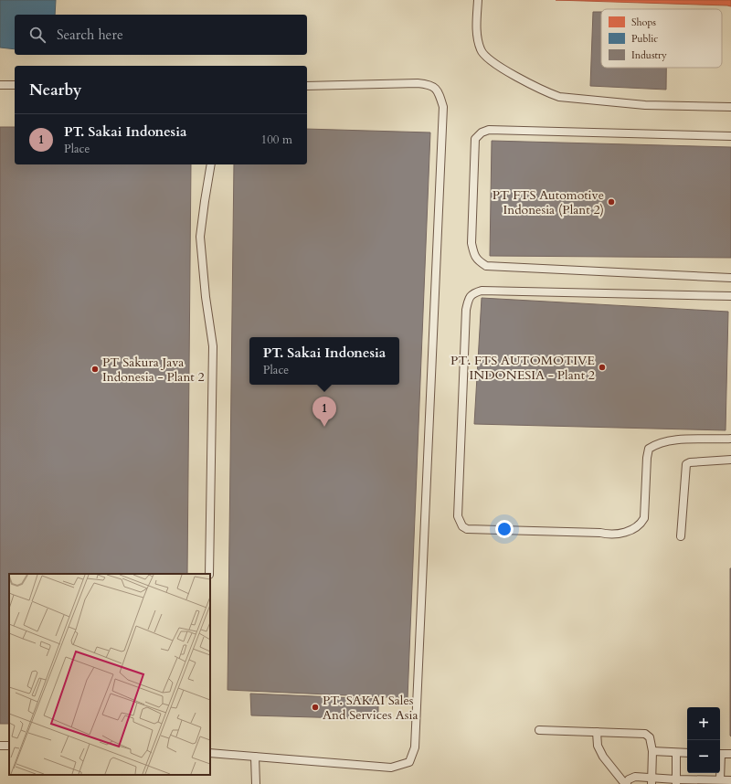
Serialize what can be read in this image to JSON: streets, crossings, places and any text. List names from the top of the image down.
{
  "places": [
    "PT FTS Automotive Indonesia (Plant 2)",
    "PT. FTS AUTOMOTIVE INDONESIA - Plant 2",
    "PT Sakura Java Indonesia - Plant 2",
    "PT. SAKAI Sales And Services Asia"
  ],
  "legend": ["Shops", "Public", "Industry"],
  "page": {
    "search": "Search here",
    "heading": "Nearby",
    "list": [
      {
        "mark": "1",
        "name": "PT. Sakai Indonesia",
        "note": "Place",
        "value": "100 m"
      }
    ],
    "popup": ["PT. Sakai Indonesia", "Place"],
    "pins": "1",
    "map_buttons": ["+", "−"]
  }
}
